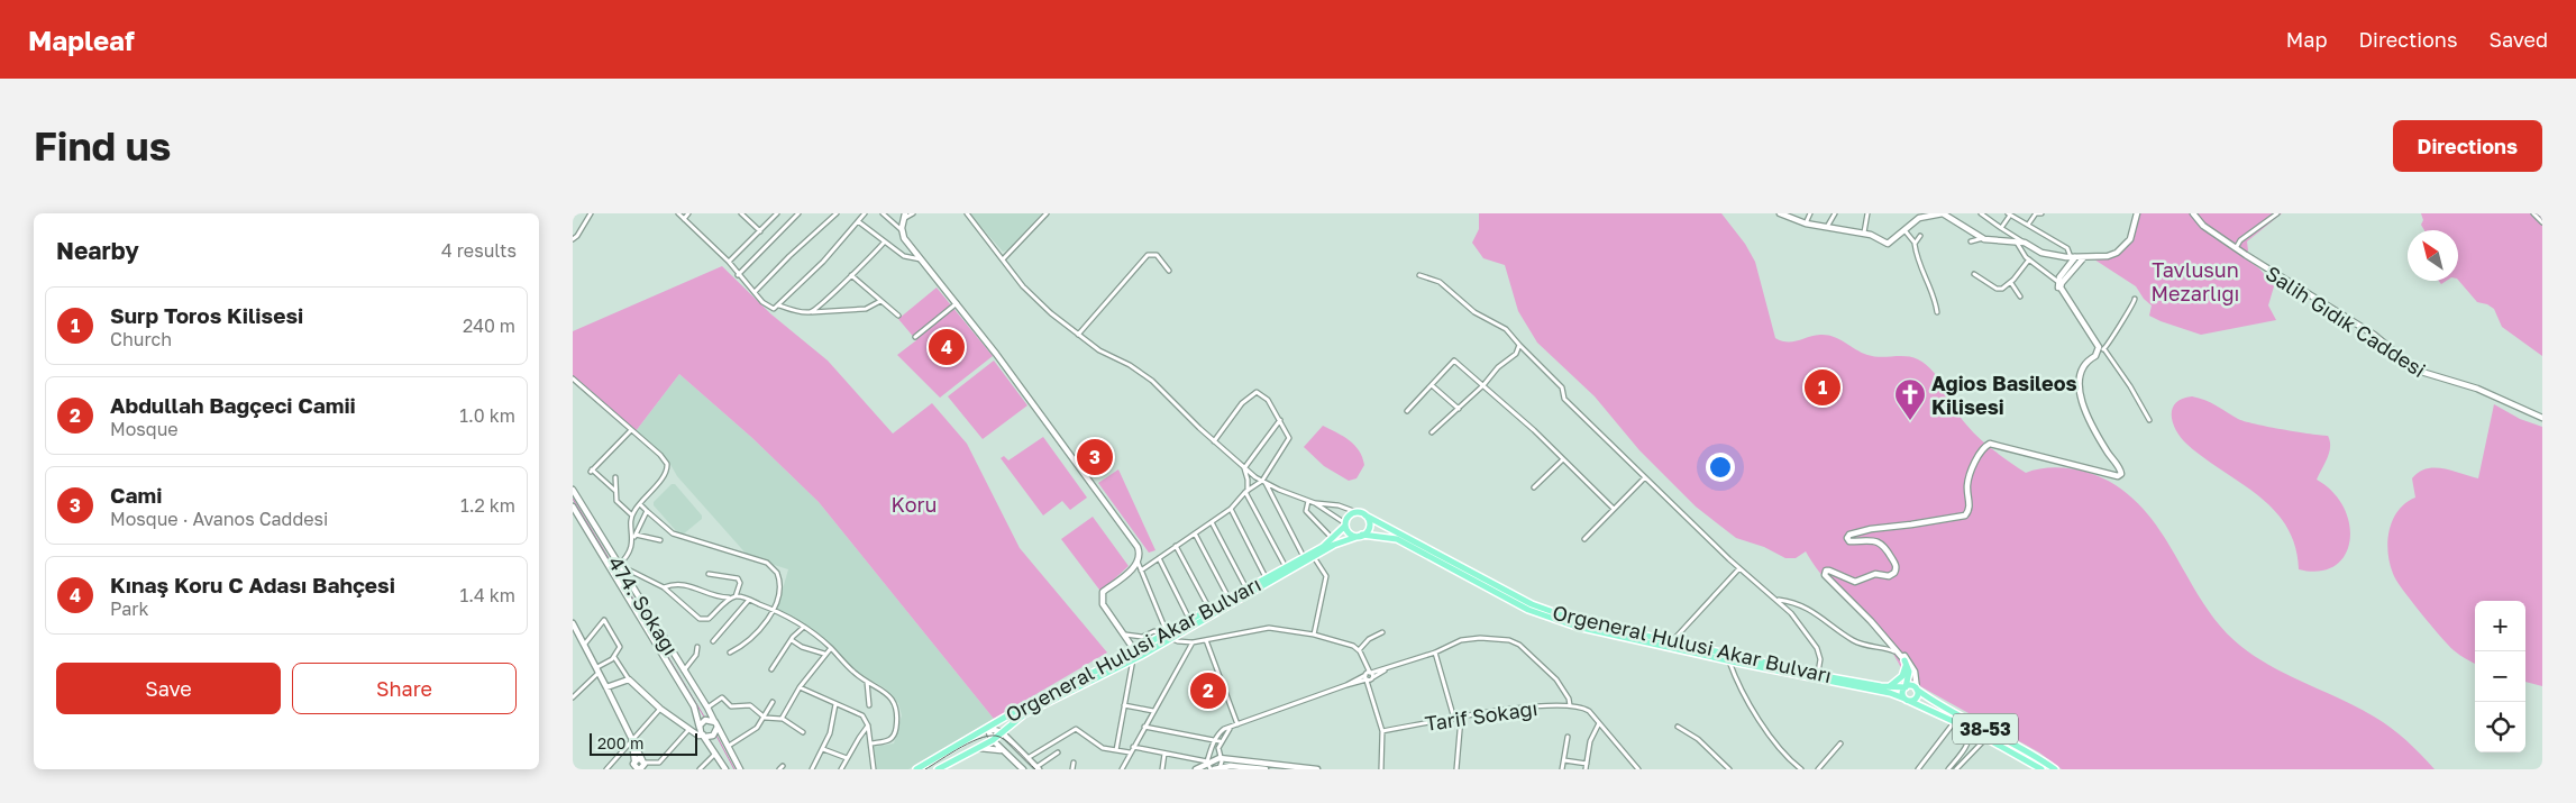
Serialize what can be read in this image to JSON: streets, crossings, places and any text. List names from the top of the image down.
{
  "streets": {
    "main road": ["Orgeneral Hulusi Akar Bulvarı", "38-53"],
    "street": ["Salih Gıdık Caddesi", "474. Sokağı", "Tarif Sokağı"]
  },
  "crossings": [
    ["Orgeneral Hulusi Akar Bulvarı", "38-53"]
  ],
  "parks": ["Tavlusun Mezarlığı", "Koru"],
  "places": {
    "church": ["Agios Basileos Kilisesi"]
  },
  "scale_bar": "200 m",
  "north": "top left",
  "page": {
    "header": "Mapleaf",
    "nav": ["Map", "Directions", "Saved"],
    "buttons": [
      "Directions",
      ["Save", "Share"]
    ],
    "title": "Find us",
    "heading": ["Nearby", "4 results"],
    "list": [
      {
        "mark": "1",
        "name": "Surp Toros Kilisesi",
        "note": "Church",
        "value": "240 m"
      },
      {
        "mark": "2",
        "name": "Abdullah Bağçeci Camii",
        "note": "Mosque",
        "value": "1.0 km"
      },
      {
        "mark": "3",
        "name": "Cami",
        "note": "Mosque · Avanos Caddesi",
        "value": "1.2 km"
      },
      {
        "mark": "4",
        "name": "Kınaş Koru C Adası Bahçesi",
        "note": "Park",
        "value": "1.4 km"
      }
    ],
    "pins": [
      "4",
      "1",
      "3",
      "2"
    ],
    "map_buttons": ["+", "−"],
    "scale": "200 m"
  }
}
